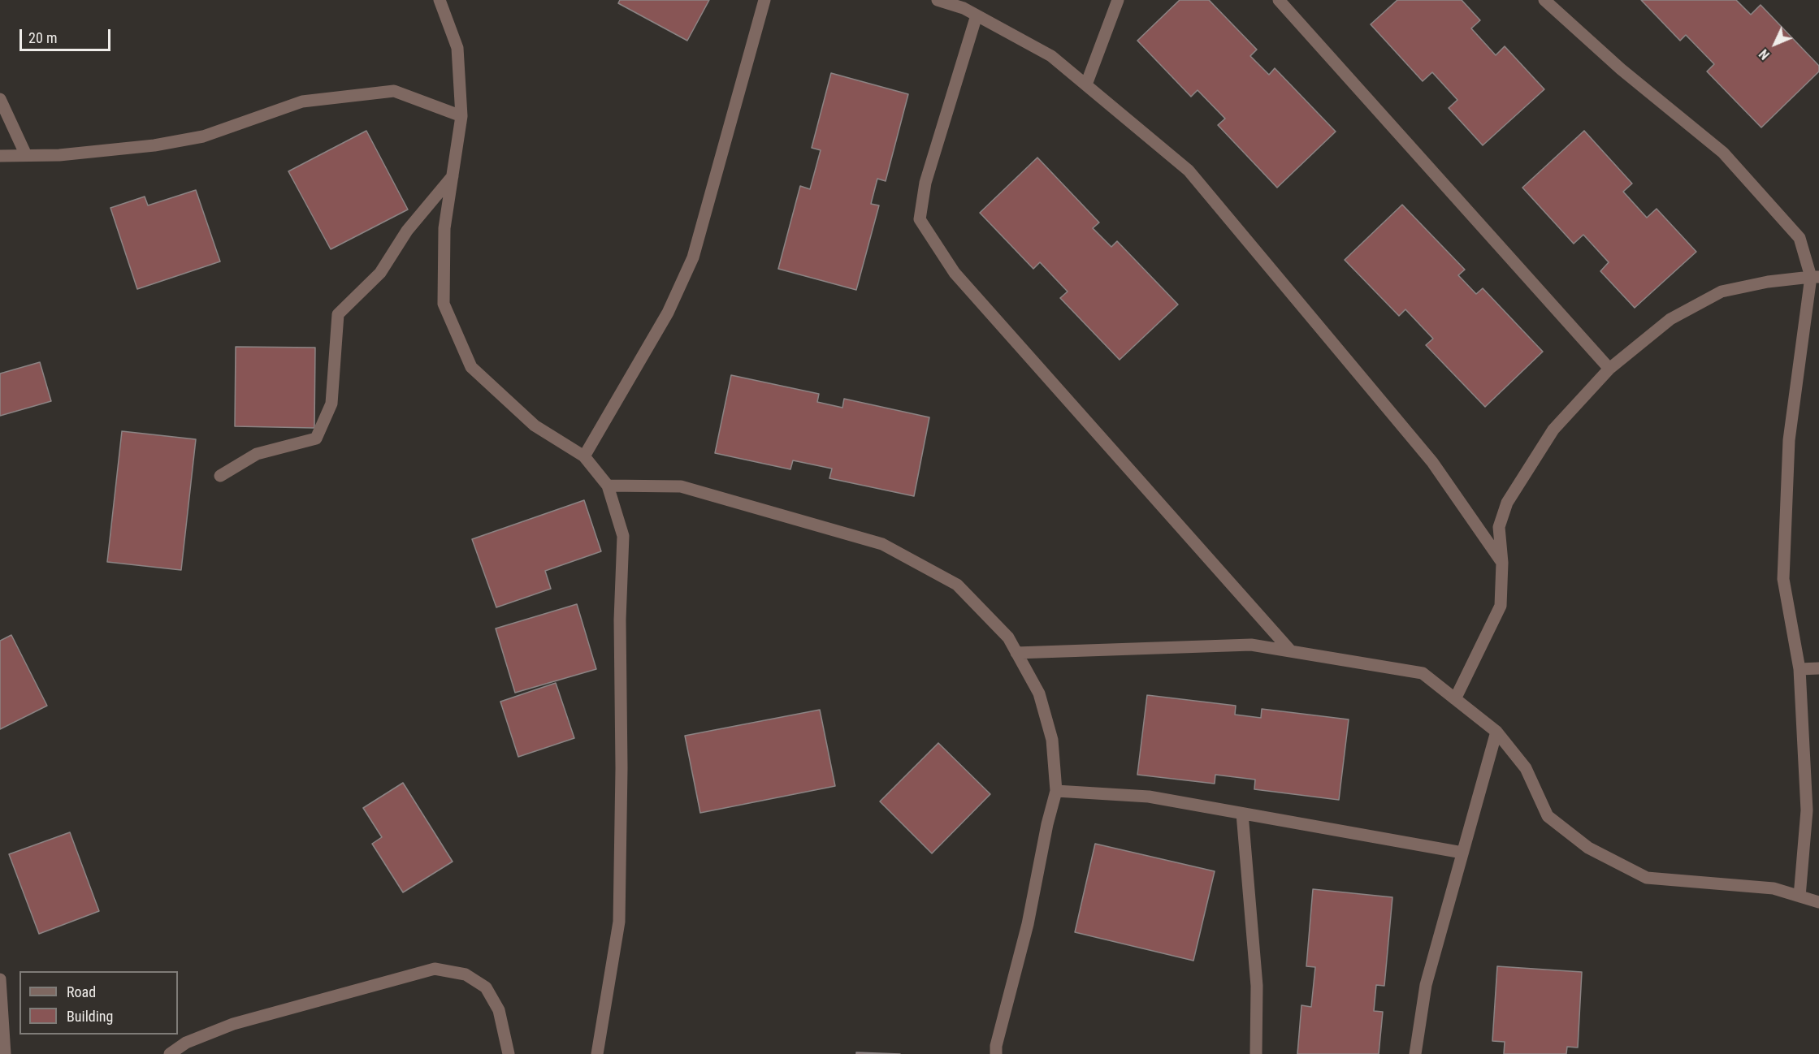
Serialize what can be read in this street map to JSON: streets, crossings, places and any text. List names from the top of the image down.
{
  "legend": ["Road", "Building"],
  "scale_bar": "20 m",
  "north": "bottom left"
}
